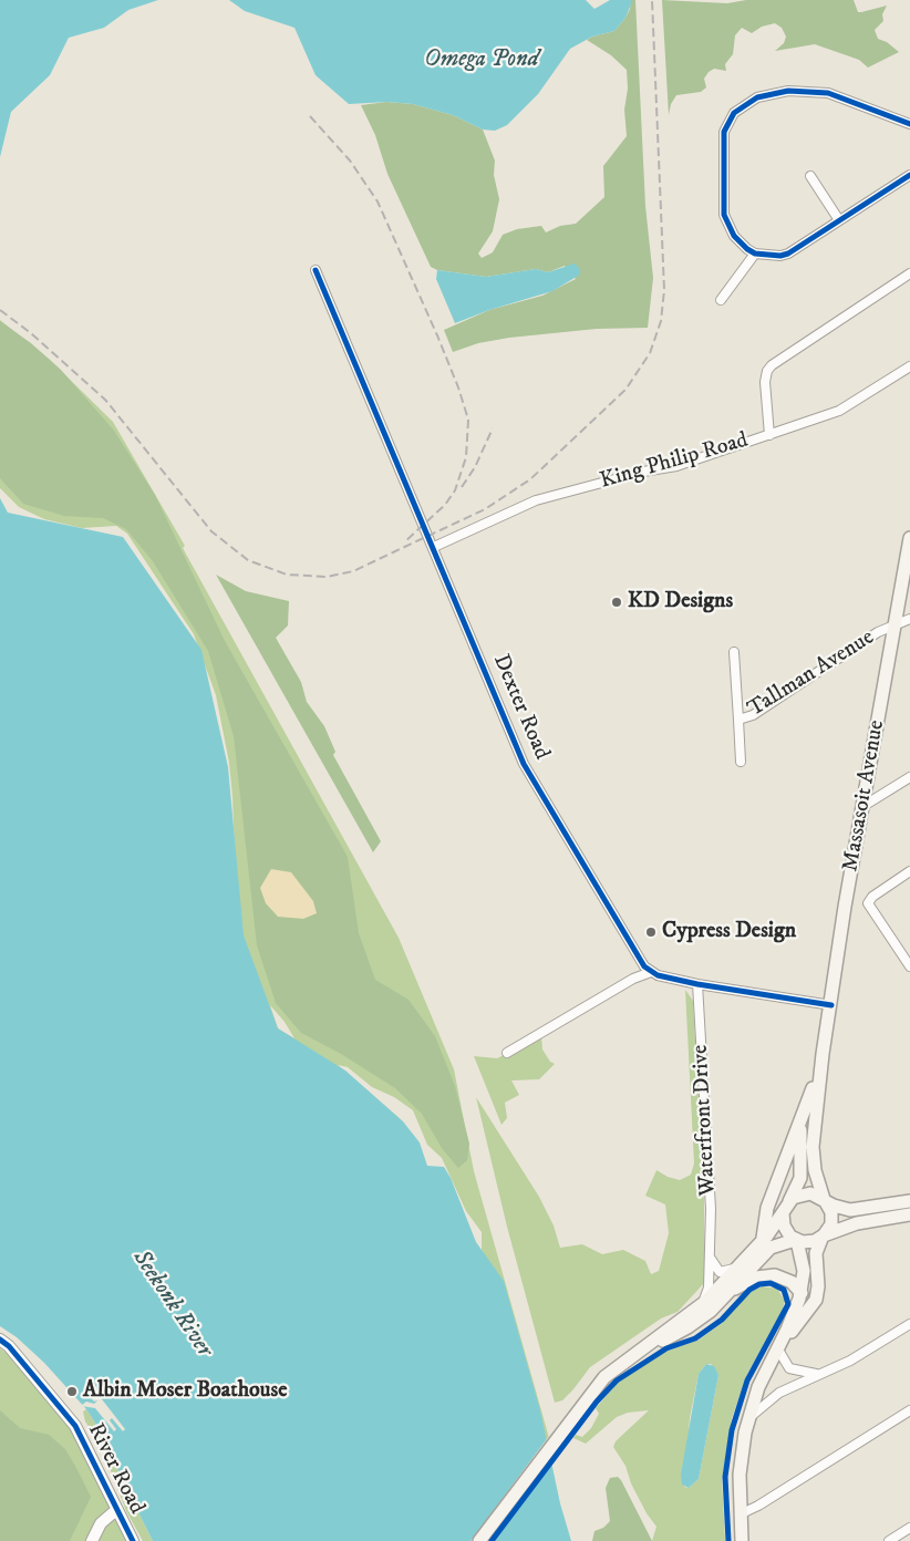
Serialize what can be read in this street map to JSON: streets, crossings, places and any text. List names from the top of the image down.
{
  "streets": {
    "main road": ["Massasoit Avenue"],
    "street": [
      "King Philip Road",
      "Tallman Avenue",
      "Dexter Road",
      "Waterfront Drive",
      "River Road"
    ]
  },
  "crossings": [
    ["King Philip Road", "Dexter Road"],
    ["Tallman Avenue", "Massasoit Avenue"],
    ["Massasoit Avenue", "Waterfront Drive"]
  ],
  "water": ["Omega Pond", "Seekonk River"],
  "places": ["KD Designs", "Cypress Design", "Albin Moser Boathouse"]
}
